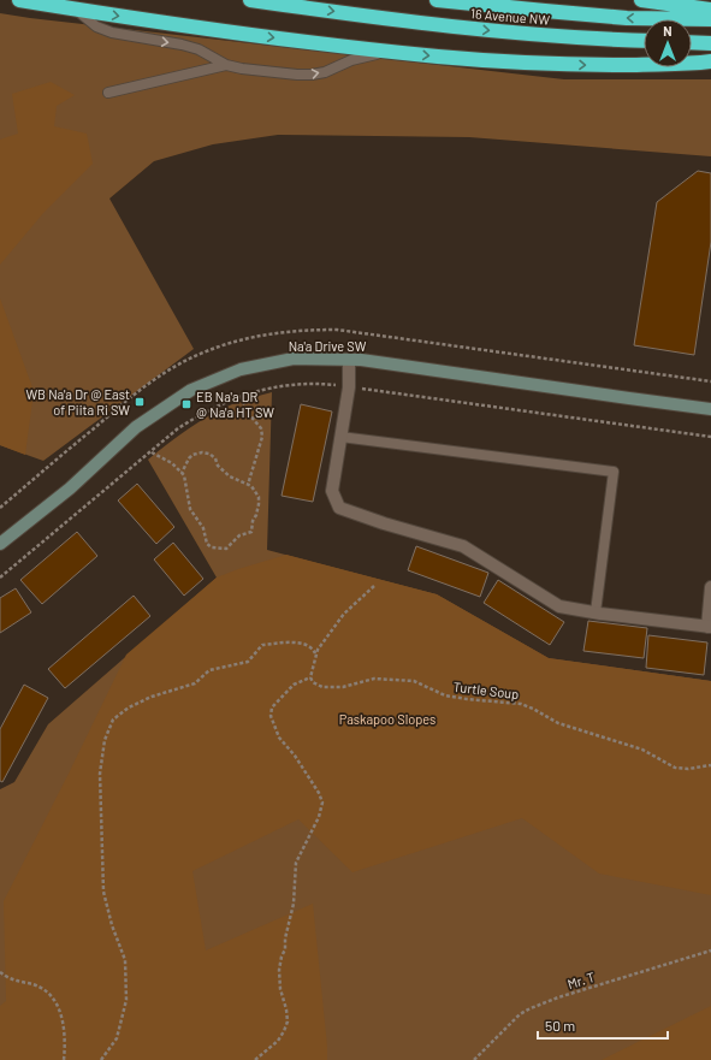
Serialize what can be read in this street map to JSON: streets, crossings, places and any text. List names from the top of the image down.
{
  "streets": {
    "highway": ["16 Avenue NW"],
    "street": ["Na'a Drive SW"],
    "path": ["Turtle Soup", "Mr. T"]
  },
  "parks": ["Paskapoo Slopes"],
  "places": {
    "transit": ["WB Na'a Dr @ East of Piita Ri SW", "EB Na'a DR @ Na'a HT SW"]
  },
  "scale_bar": "50 m",
  "north": "top"
}
